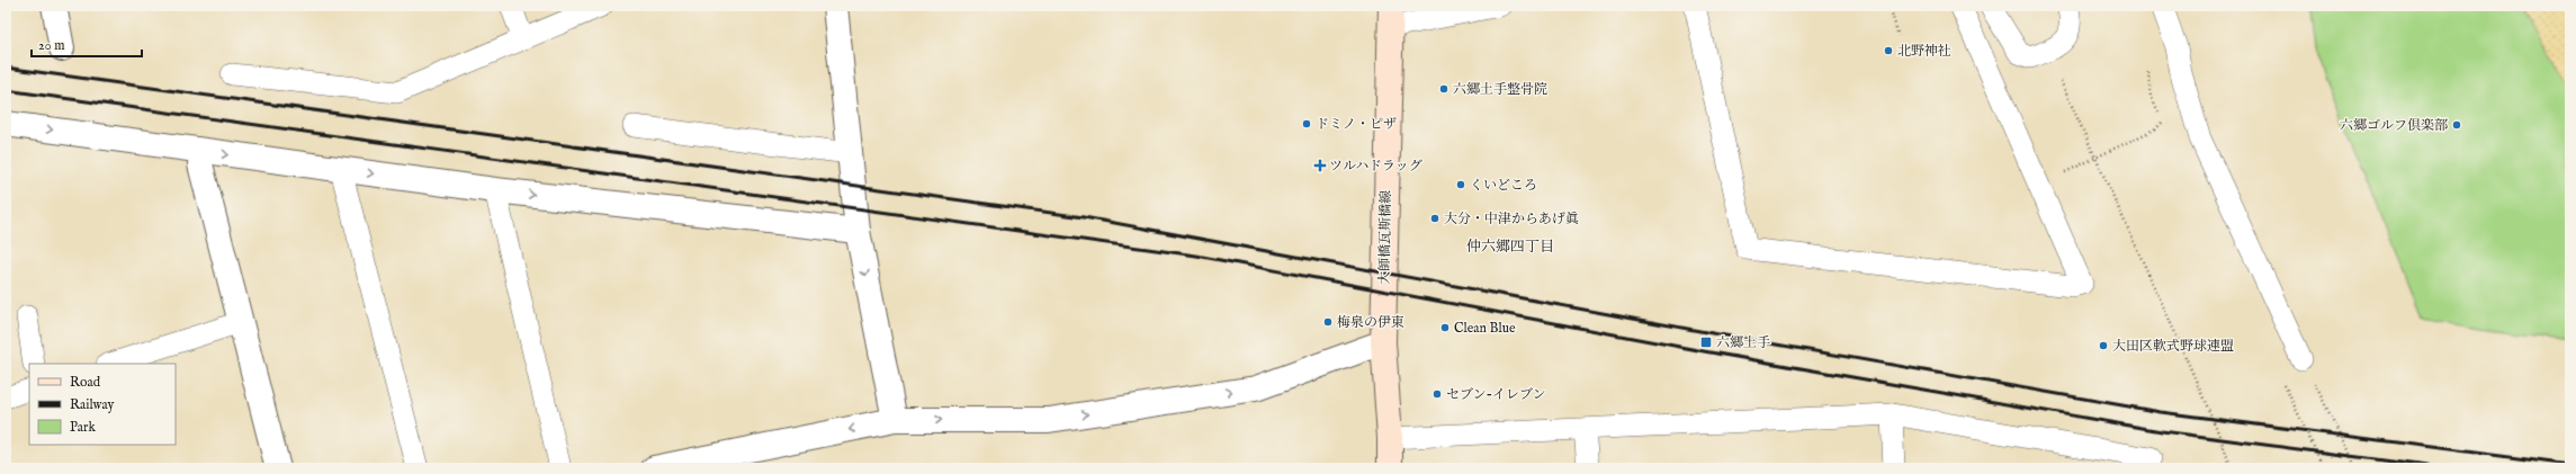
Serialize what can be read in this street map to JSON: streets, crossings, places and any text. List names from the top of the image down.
{
  "streets": {
    "street": ["大師橋瓦斯橋線"]
  },
  "districts": ["仲六郷四丁目"],
  "places": {
    "other": [
      "北野神社",
      "六郷土手整骨院",
      "ドミノ・ピザ",
      "六郷ゴルフ倶楽部",
      "くいどころ",
      "大分・中津からあげ眞",
      "梅泉の伊東",
      "Clean Blue",
      "大田区軟式野球連盟",
      "セブン-イレブン"
    ],
    "health": ["ツルハドラッグ"],
    "transit": ["六郷土手"]
  },
  "legend": ["Road", "Railway", "Park"],
  "scale_bar": "20 m"
}
